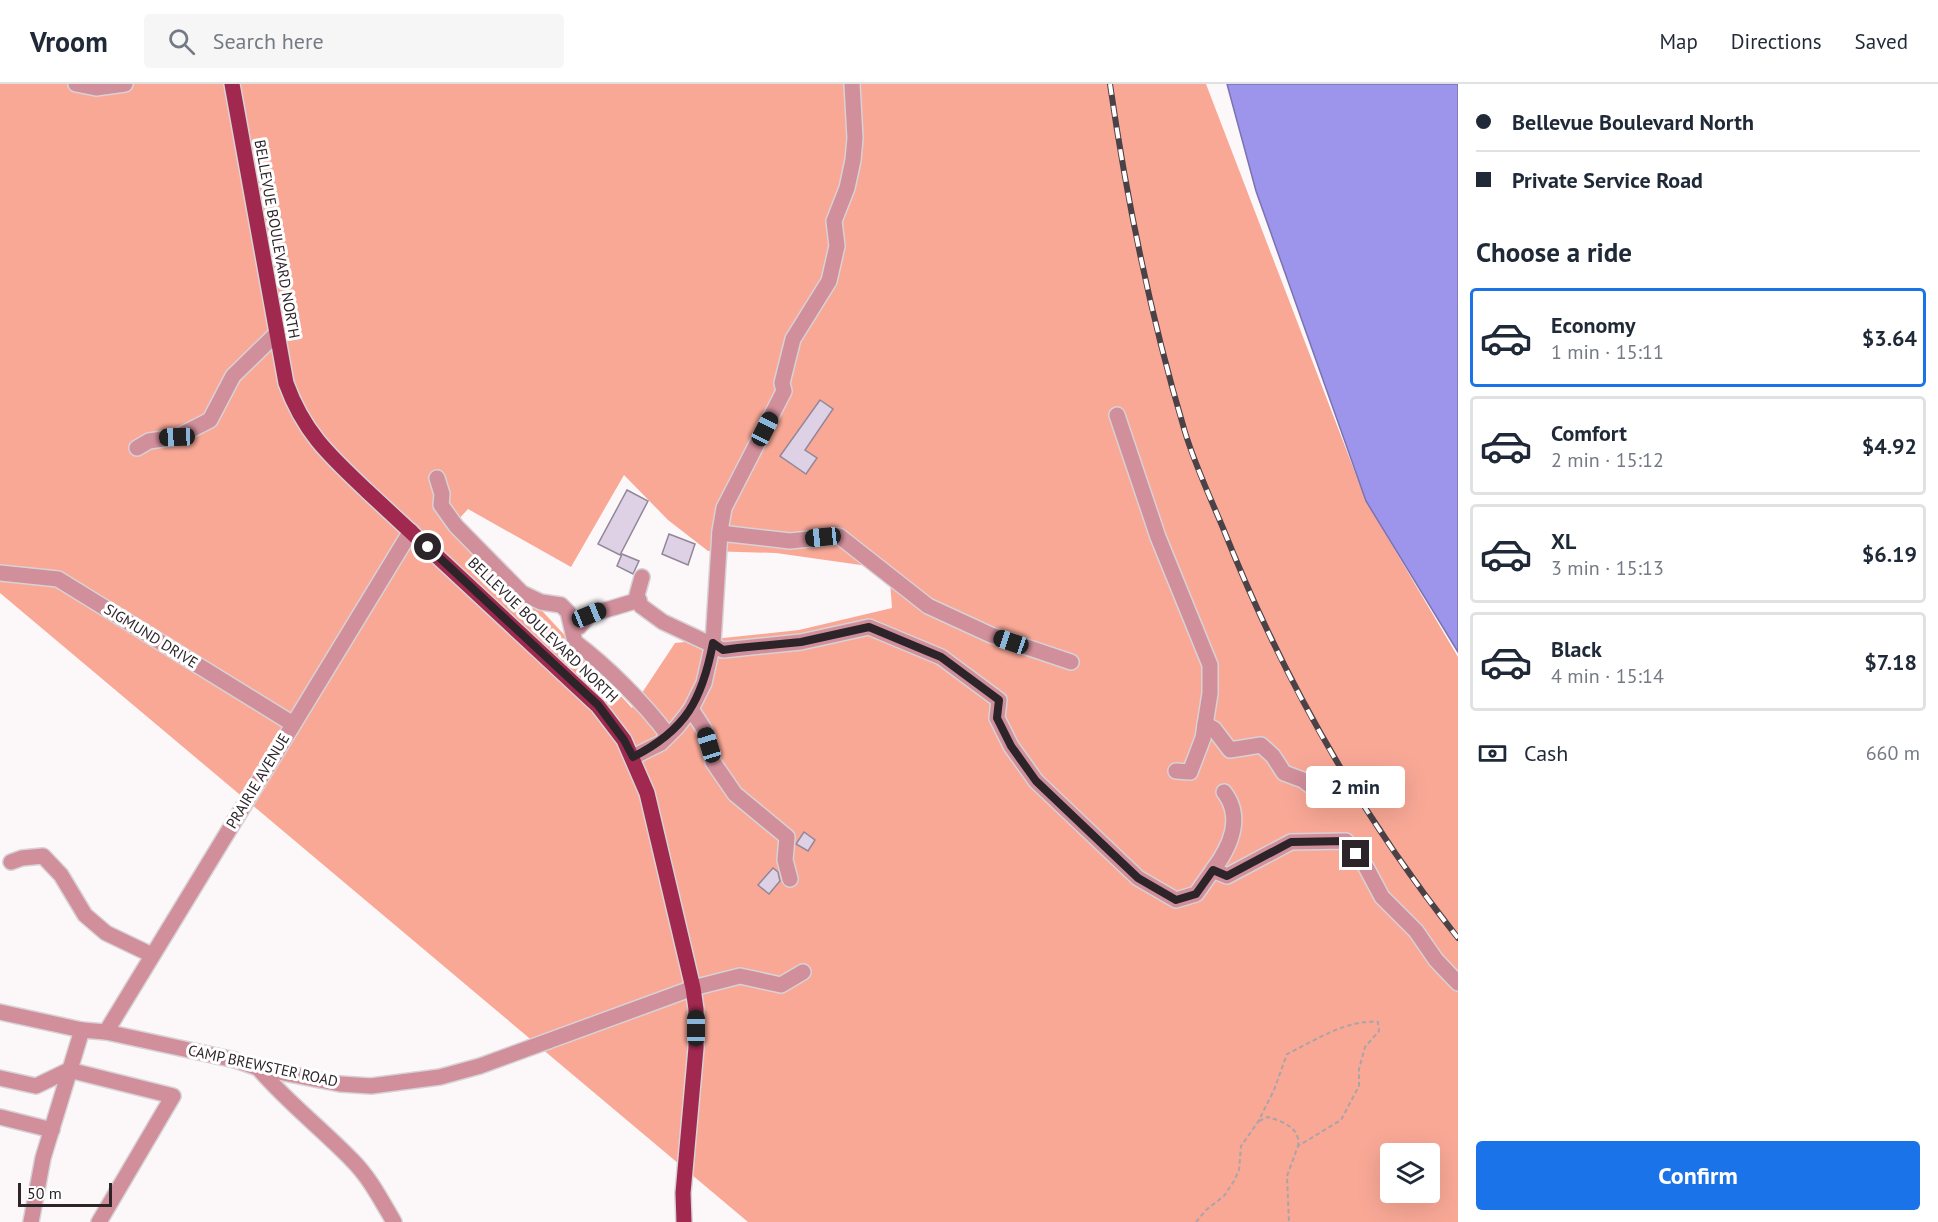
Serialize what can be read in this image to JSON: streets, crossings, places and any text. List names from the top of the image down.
{
  "streets": {
    "main road": ["BELLEVUE BOULEVARD NORTH"],
    "street": ["SIGMUND DRIVE", "PRAIRIE AVENUE", "CAMP BREWSTER ROAD"]
  },
  "crossings": [
    ["BELLEVUE BOULEVARD NORTH", "PRAIRIE AVENUE"],
    ["BELLEVUE BOULEVARD NORTH", "CAMP BREWSTER ROAD"],
    ["SIGMUND DRIVE", "PRAIRIE AVENUE"],
    ["PRAIRIE AVENUE", "CAMP BREWSTER ROAD"]
  ],
  "scale_bar": "50 m",
  "page": {
    "header": "Vroom",
    "search": "Search here",
    "nav": ["Map", "Directions", "Saved"],
    "banner": ["Bellevue Boulevard North", "Private Service Road"],
    "heading": "Choose a ride",
    "list": [
      {
        "name": "Economy",
        "note": "1 min · 15:11",
        "value": "$3.64"
      },
      {
        "name": "Comfort",
        "note": "2 min · 15:12",
        "value": "$4.92"
      },
      {
        "name": "XL",
        "note": "3 min · 15:13",
        "value": "$6.19"
      },
      {
        "name": "Black",
        "note": "4 min · 15:14",
        "value": "$7.18"
      }
    ],
    "pay": ["Cash", "660 m"],
    "bubble": "2 min",
    "buttons": "Confirm",
    "scale": "50 m"
  }
}
